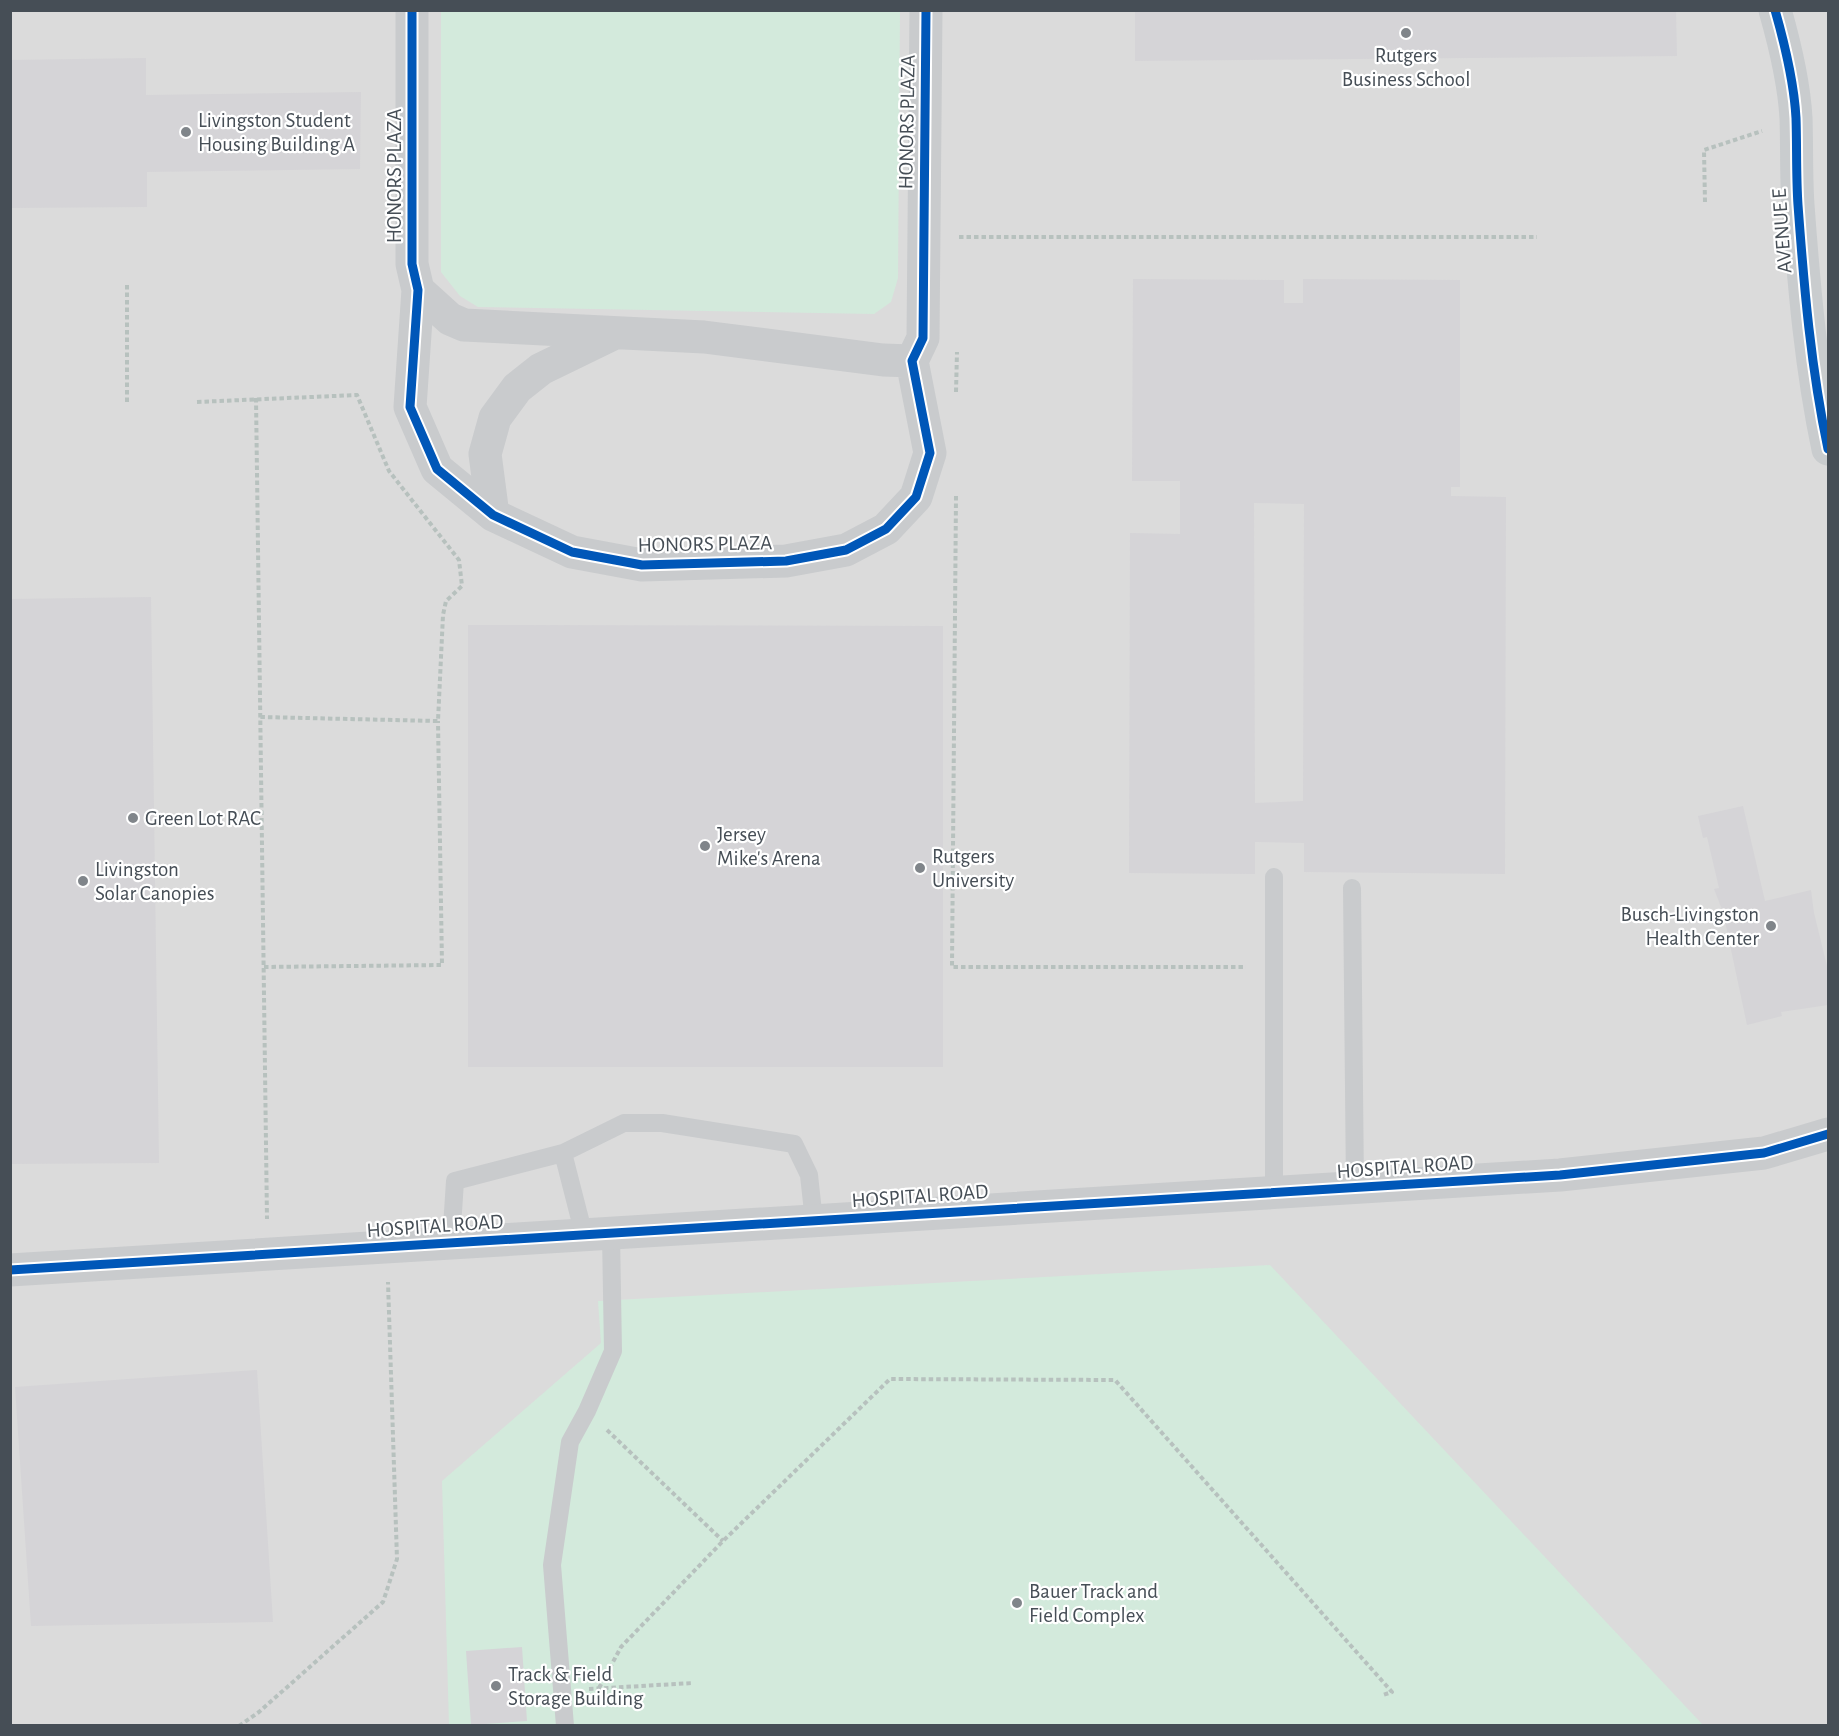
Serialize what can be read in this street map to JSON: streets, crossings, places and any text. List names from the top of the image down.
{
  "streets": {
    "street": ["HONORS PLAZA", "AVENUE E", "HOSPITAL ROAD"]
  },
  "places": [
    "Rutgers Business School",
    "Livingston Student Housing Building A",
    "Green Lot RAC",
    "Jersey Mike's Arena",
    "Rutgers University",
    "Livingston Solar Canopies",
    "Busch-Livingston Health Center",
    "Bauer Track and Field Complex",
    "Track & Field Storage Building"
  ]
}
